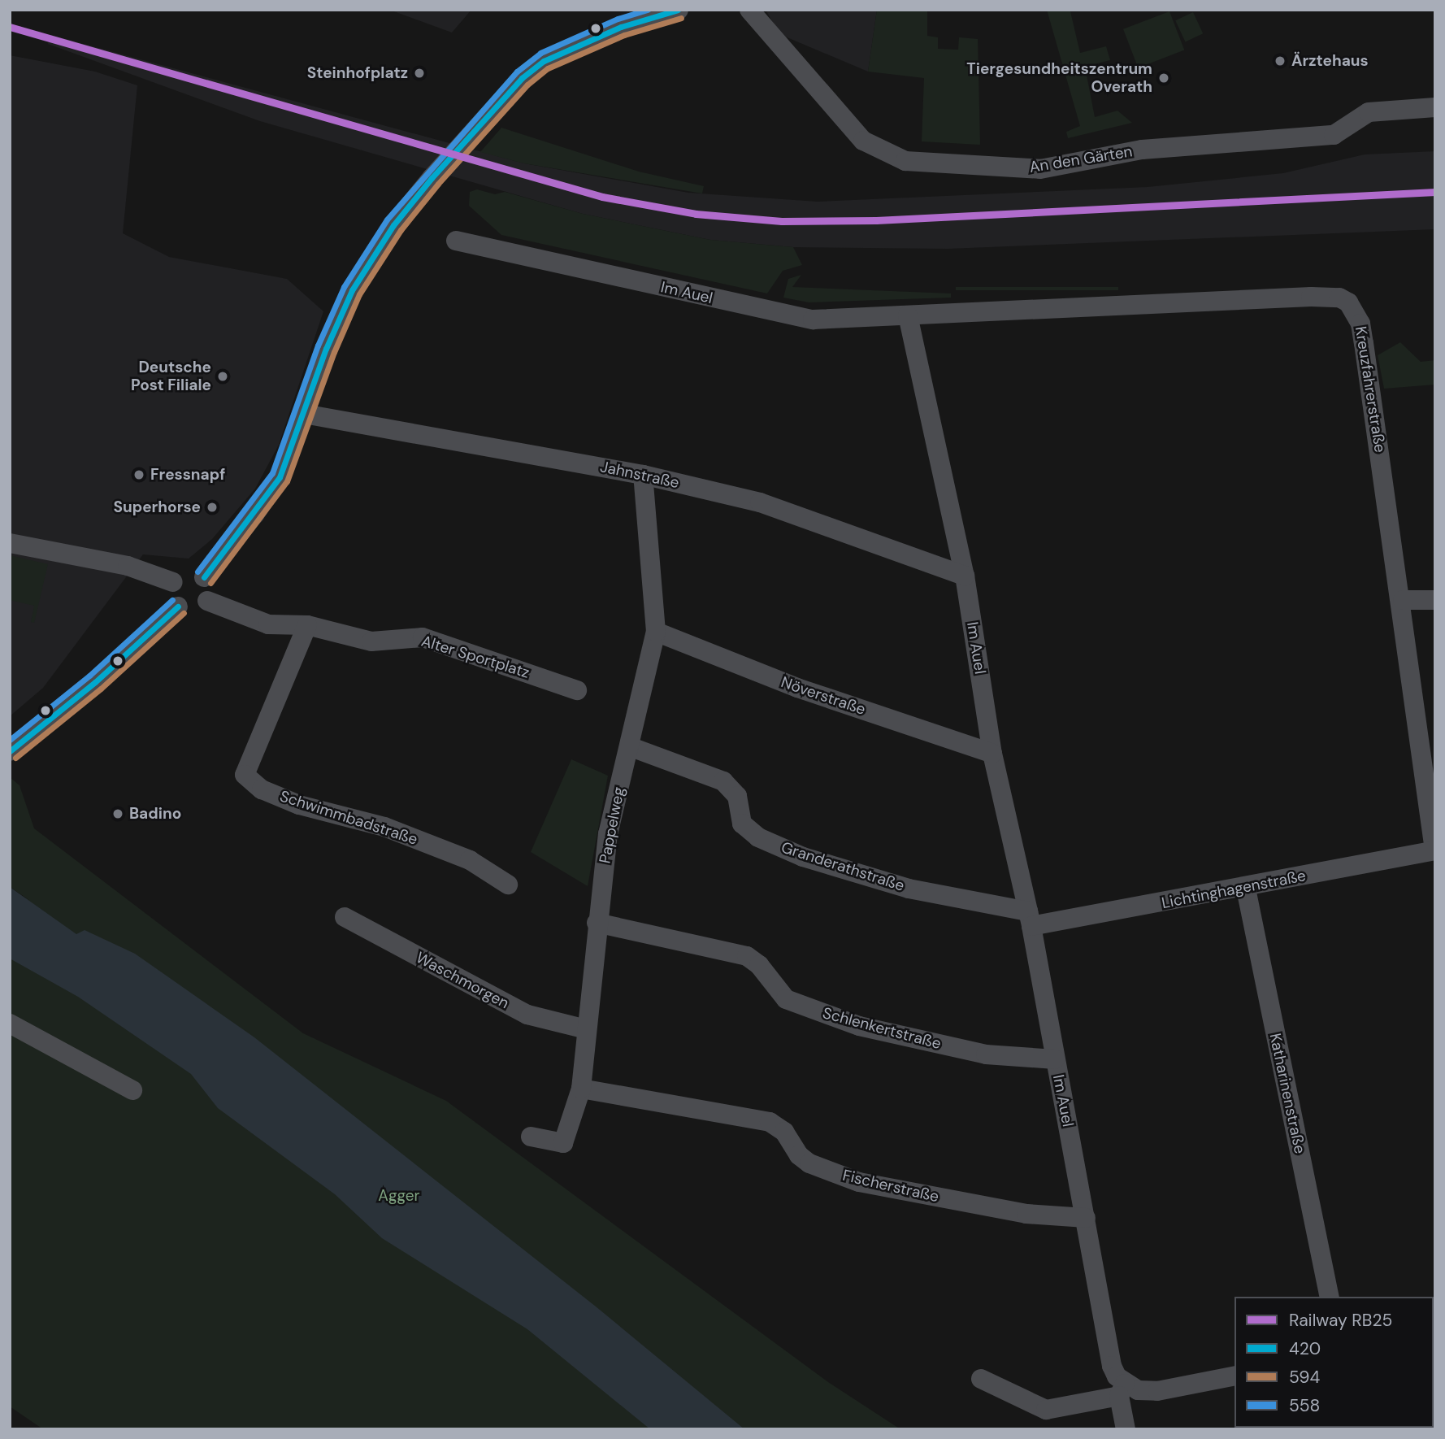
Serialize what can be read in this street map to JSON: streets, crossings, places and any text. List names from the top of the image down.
{
  "streets": {
    "street": [
      "An den Gärten",
      "Im Auel",
      "Kreuzfahrerstraße",
      "Jahnstraße",
      "Alter Sportplatz",
      "Növerstraße",
      "Schwimmbadstraße",
      "Pappelweg",
      "Granderathstraße",
      "Lichtinghagenstraße",
      "Waschmorgen",
      "Schlenkertstraße",
      "Katharinenstraße",
      "Fischerstraße"
    ]
  },
  "crossings": [
    ["Im Auel", "Kreuzfahrerstraße"],
    ["Im Auel", "Jahnstraße"],
    ["Im Auel", "Növerstraße"],
    ["Im Auel", "Granderathstraße"],
    ["Im Auel", "Lichtinghagenstraße"],
    ["Im Auel", "Schlenkertstraße"],
    ["Im Auel", "Fischerstraße"],
    ["Kreuzfahrerstraße", "Lichtinghagenstraße"],
    ["Jahnstraße", "Pappelweg"],
    ["Alter Sportplatz", "Schwimmbadstraße"],
    ["Növerstraße", "Pappelweg"],
    ["Pappelweg", "Granderathstraße"],
    ["Pappelweg", "Waschmorgen"],
    ["Pappelweg", "Schlenkertstraße"],
    ["Pappelweg", "Fischerstraße"],
    ["Granderathstraße", "Lichtinghagenstraße"],
    ["Lichtinghagenstraße", "Katharinenstraße"]
  ],
  "parks": ["Agger"],
  "places": [
    "Ärztehaus",
    "Steinhofplatz",
    "Tiergesundheitszentrum Overath",
    "Deutsche Post Filiale",
    "Fressnapf",
    "Superhorse",
    "Badino"
  ],
  "lines": [
    "transit line 420",
    "transit line 558",
    "transit line 594",
    "rail line RB25"
  ],
  "legend": [
    "Railway RB25",
    "420",
    "594",
    "558"
  ]
}
